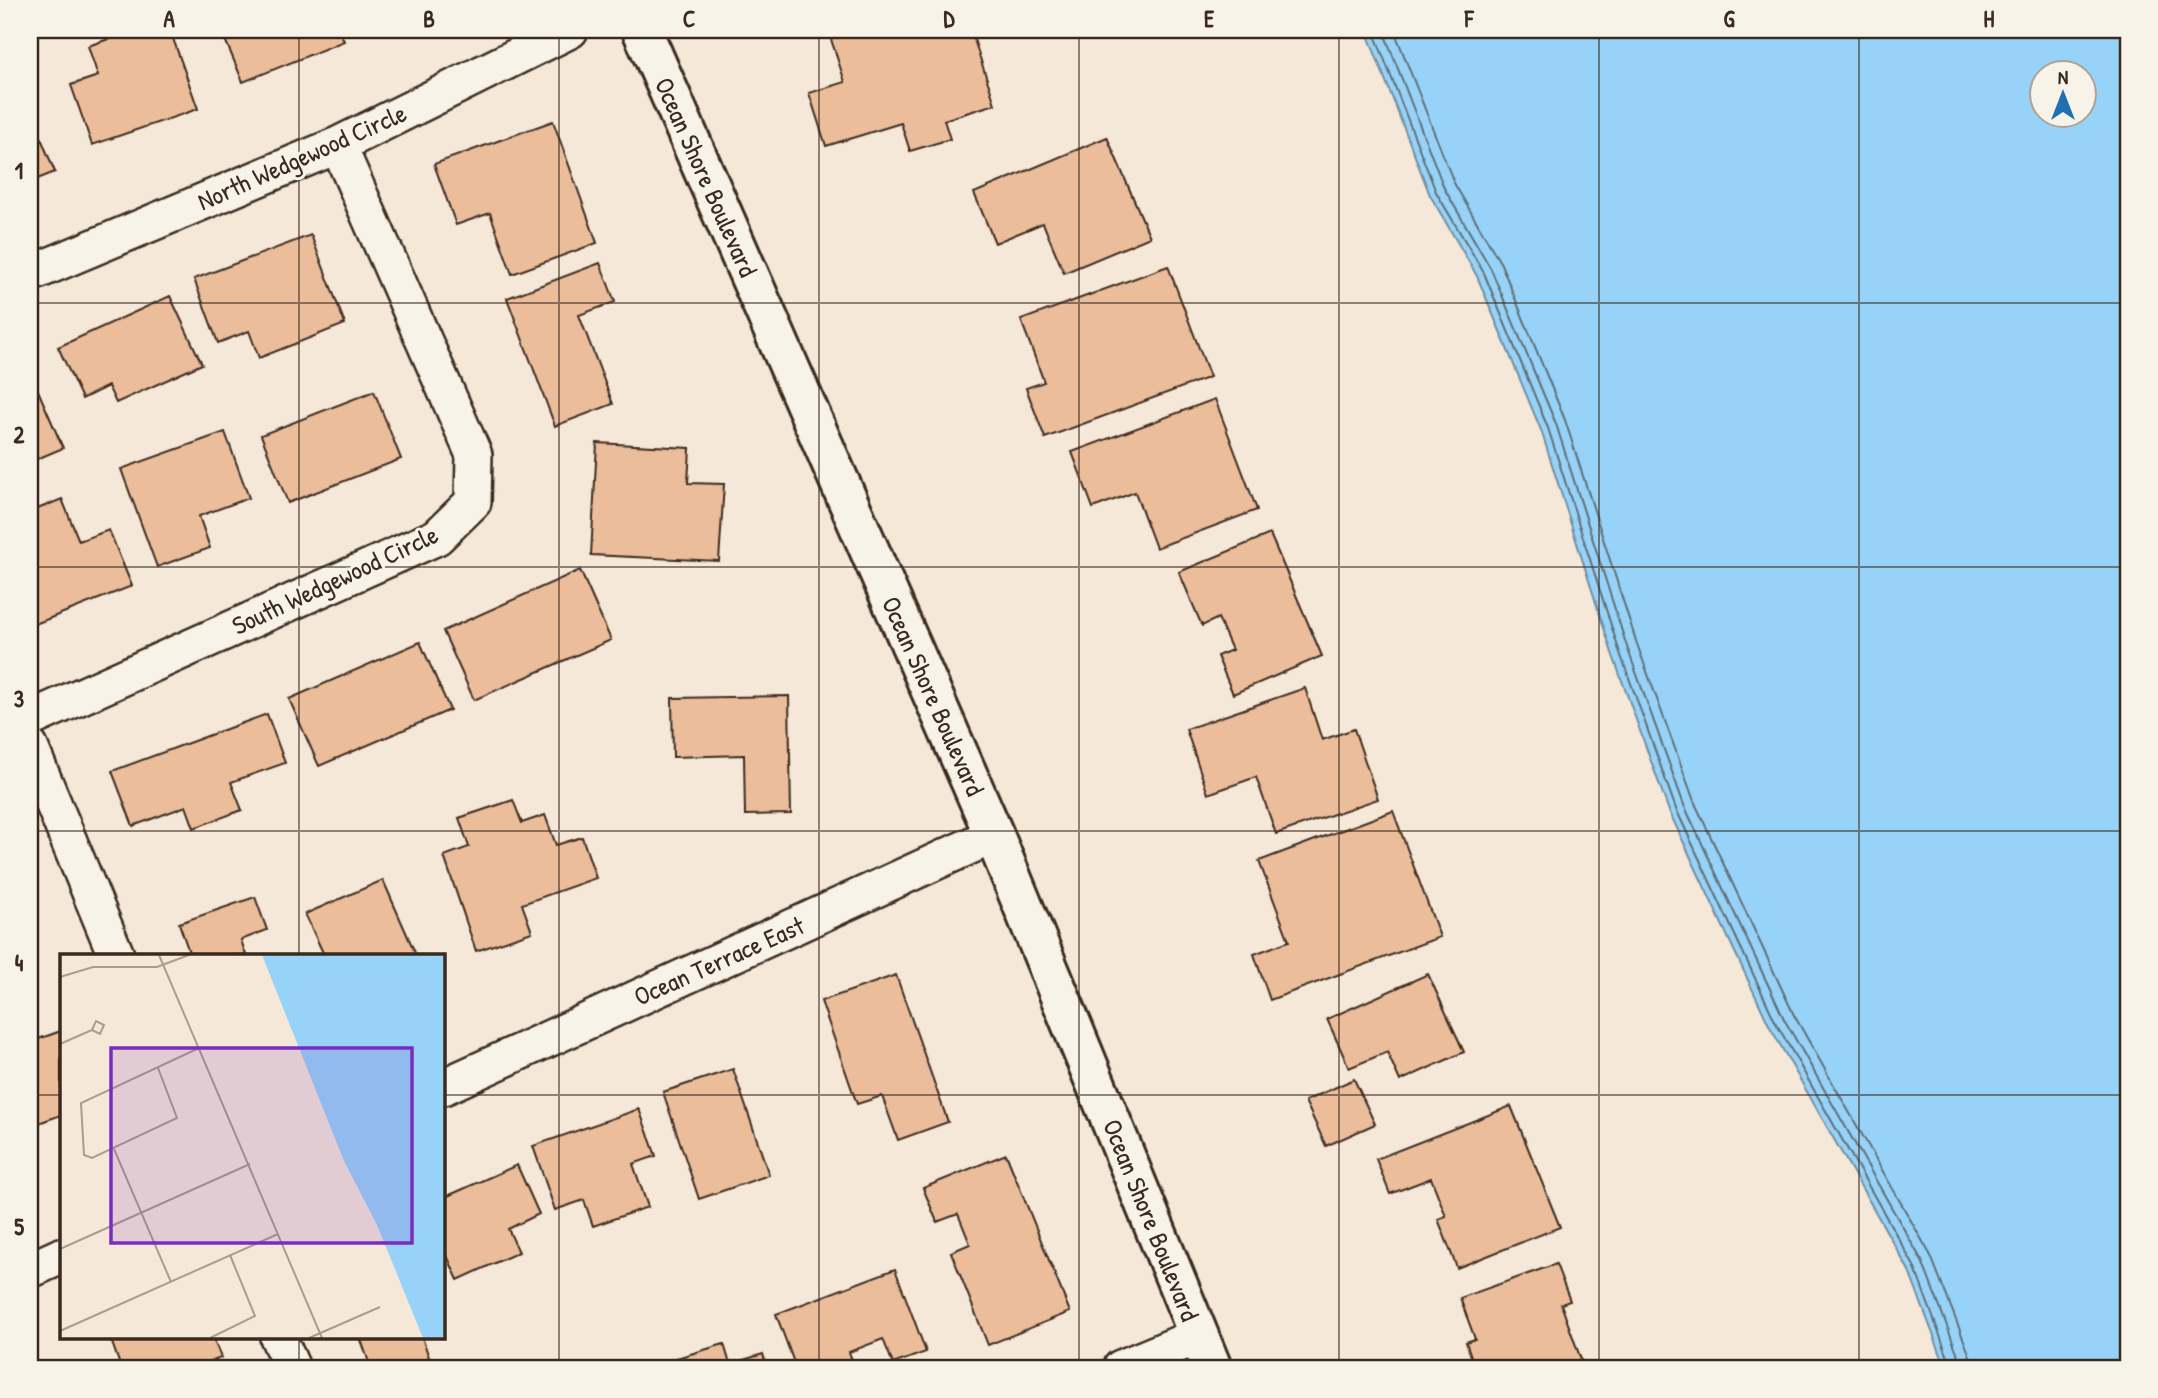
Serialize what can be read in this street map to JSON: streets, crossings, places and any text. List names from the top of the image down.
{
  "streets": {
    "main road": ["Ocean Shore Boulevard"],
    "street": ["North Wedgewood Circle", "South Wedgewood Circle", "Ocean Terrace East"]
  },
  "crossings": [
    ["North Wedgewood Circle", "South Wedgewood Circle"],
    ["Ocean Shore Boulevard", "Ocean Terrace East"]
  ],
  "north": "top",
  "grid": {
    "columns": [
      "A",
      "B",
      "C",
      "D",
      "E",
      "F",
      "G",
      "H"
    ],
    "rows": [
      "1",
      "2",
      "3",
      "4",
      "5"
    ]
  }
}
